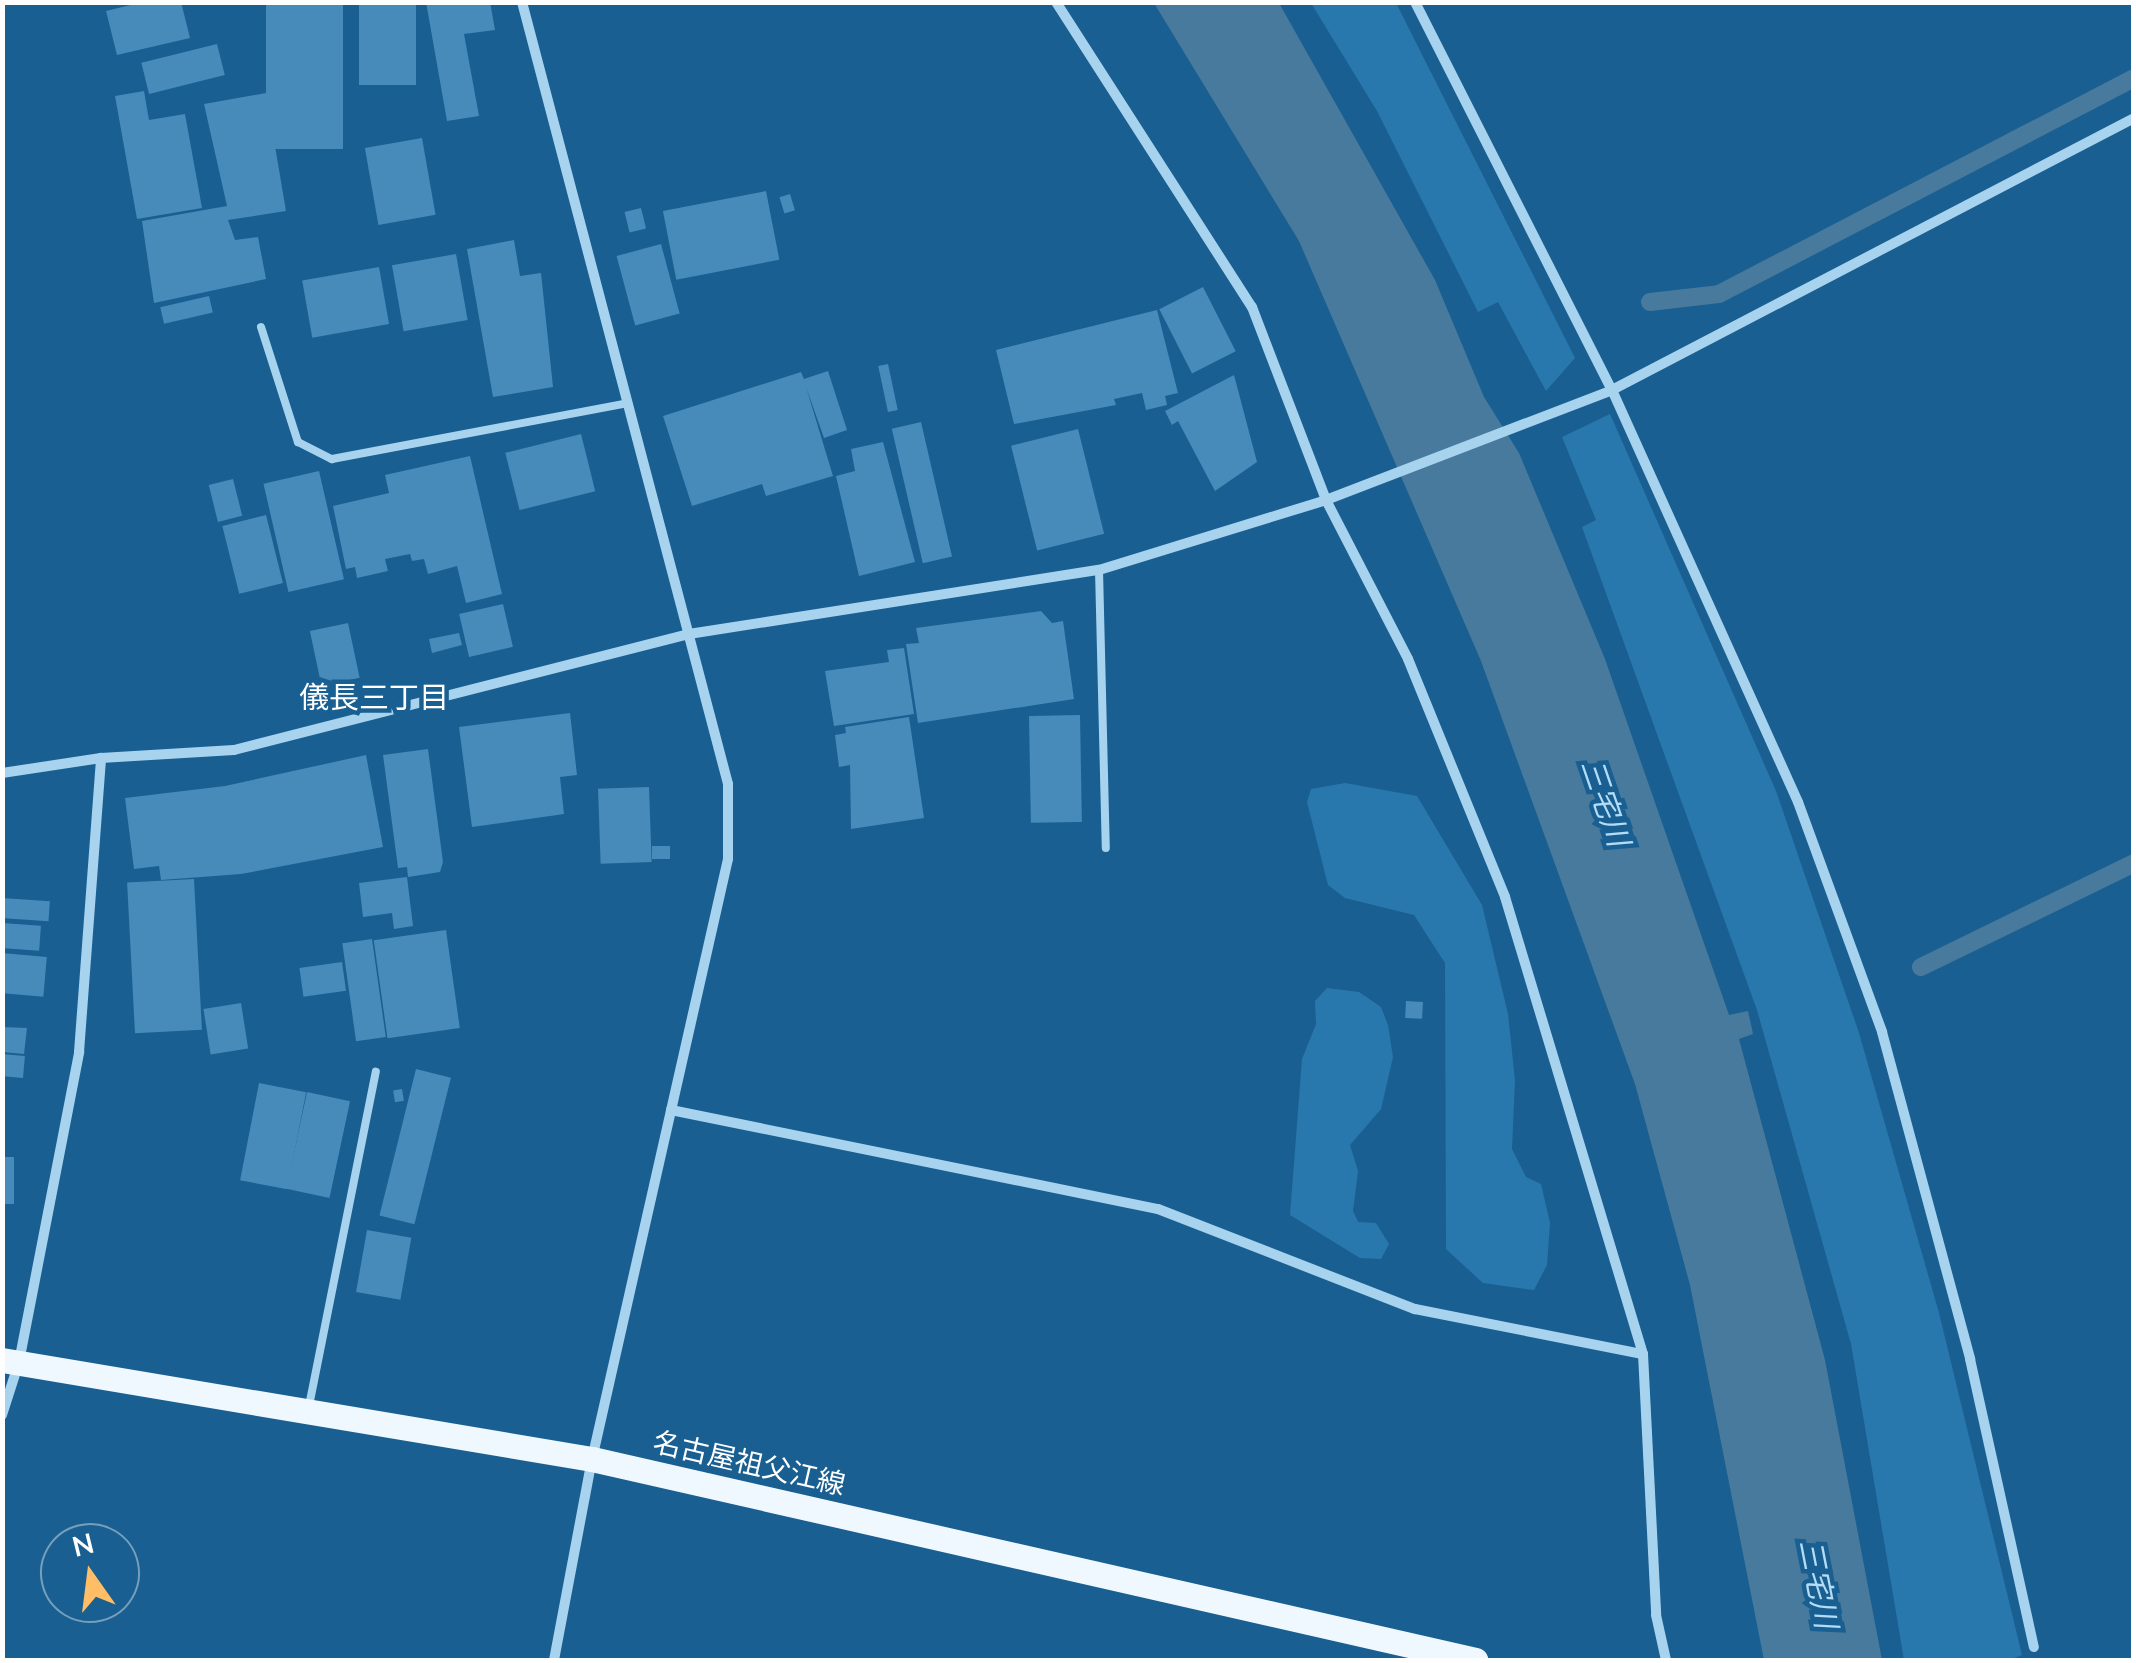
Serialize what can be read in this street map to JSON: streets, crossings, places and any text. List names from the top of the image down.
{
  "streets": {
    "main road": ["名古屋祖父江線"]
  },
  "districts": ["儀長三丁目"],
  "water": ["三宅川"],
  "north": "top"
}
